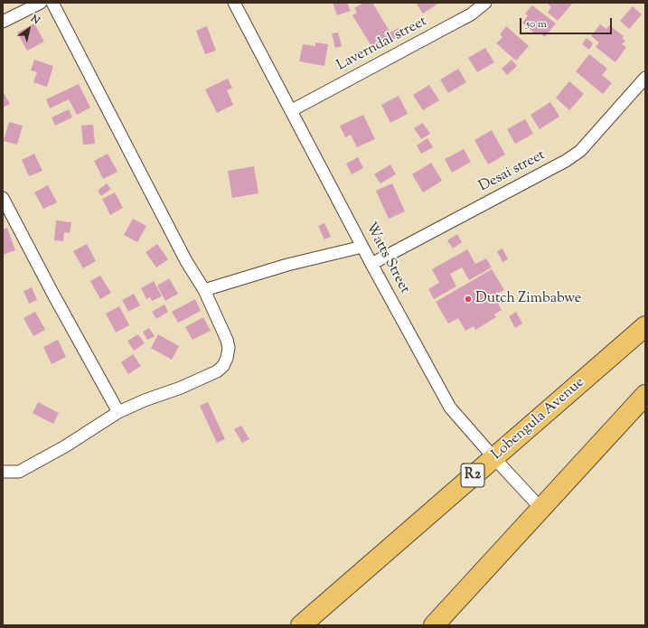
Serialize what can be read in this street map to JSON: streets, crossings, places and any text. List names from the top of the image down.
{
  "streets": {
    "highway": ["Lobengula Avenue", "R2"],
    "street": ["Laverndal street", "Desai street", "Watts Street"]
  },
  "crossings": [
    ["Laverndal street", "Watts Street"],
    ["Desai street", "Watts Street"],
    ["Watts Street", "Lobengula Avenue"]
  ],
  "places": ["Dutch Zimbabwe"],
  "scale_bar": "50 m",
  "north": "top right"
}
